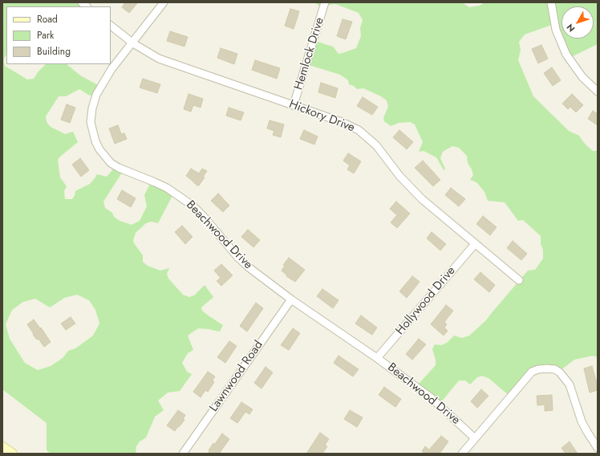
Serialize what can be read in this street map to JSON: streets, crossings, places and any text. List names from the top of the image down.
{
  "streets": {
    "street": [
      "Hemlock Drive",
      "Hickory Drive",
      "Beachwood Drive",
      "Hollywood Drive",
      "Lawnwood Road"
    ]
  },
  "crossings": [
    ["Hemlock Drive", "Hickory Drive"],
    ["Hickory Drive", "Beachwood Drive"],
    ["Hickory Drive", "Hollywood Drive"],
    ["Beachwood Drive", "Hollywood Drive"],
    ["Beachwood Drive", "Lawnwood Road"]
  ],
  "legend": ["Road", "Park", "Building"],
  "north": "bottom left"
}
